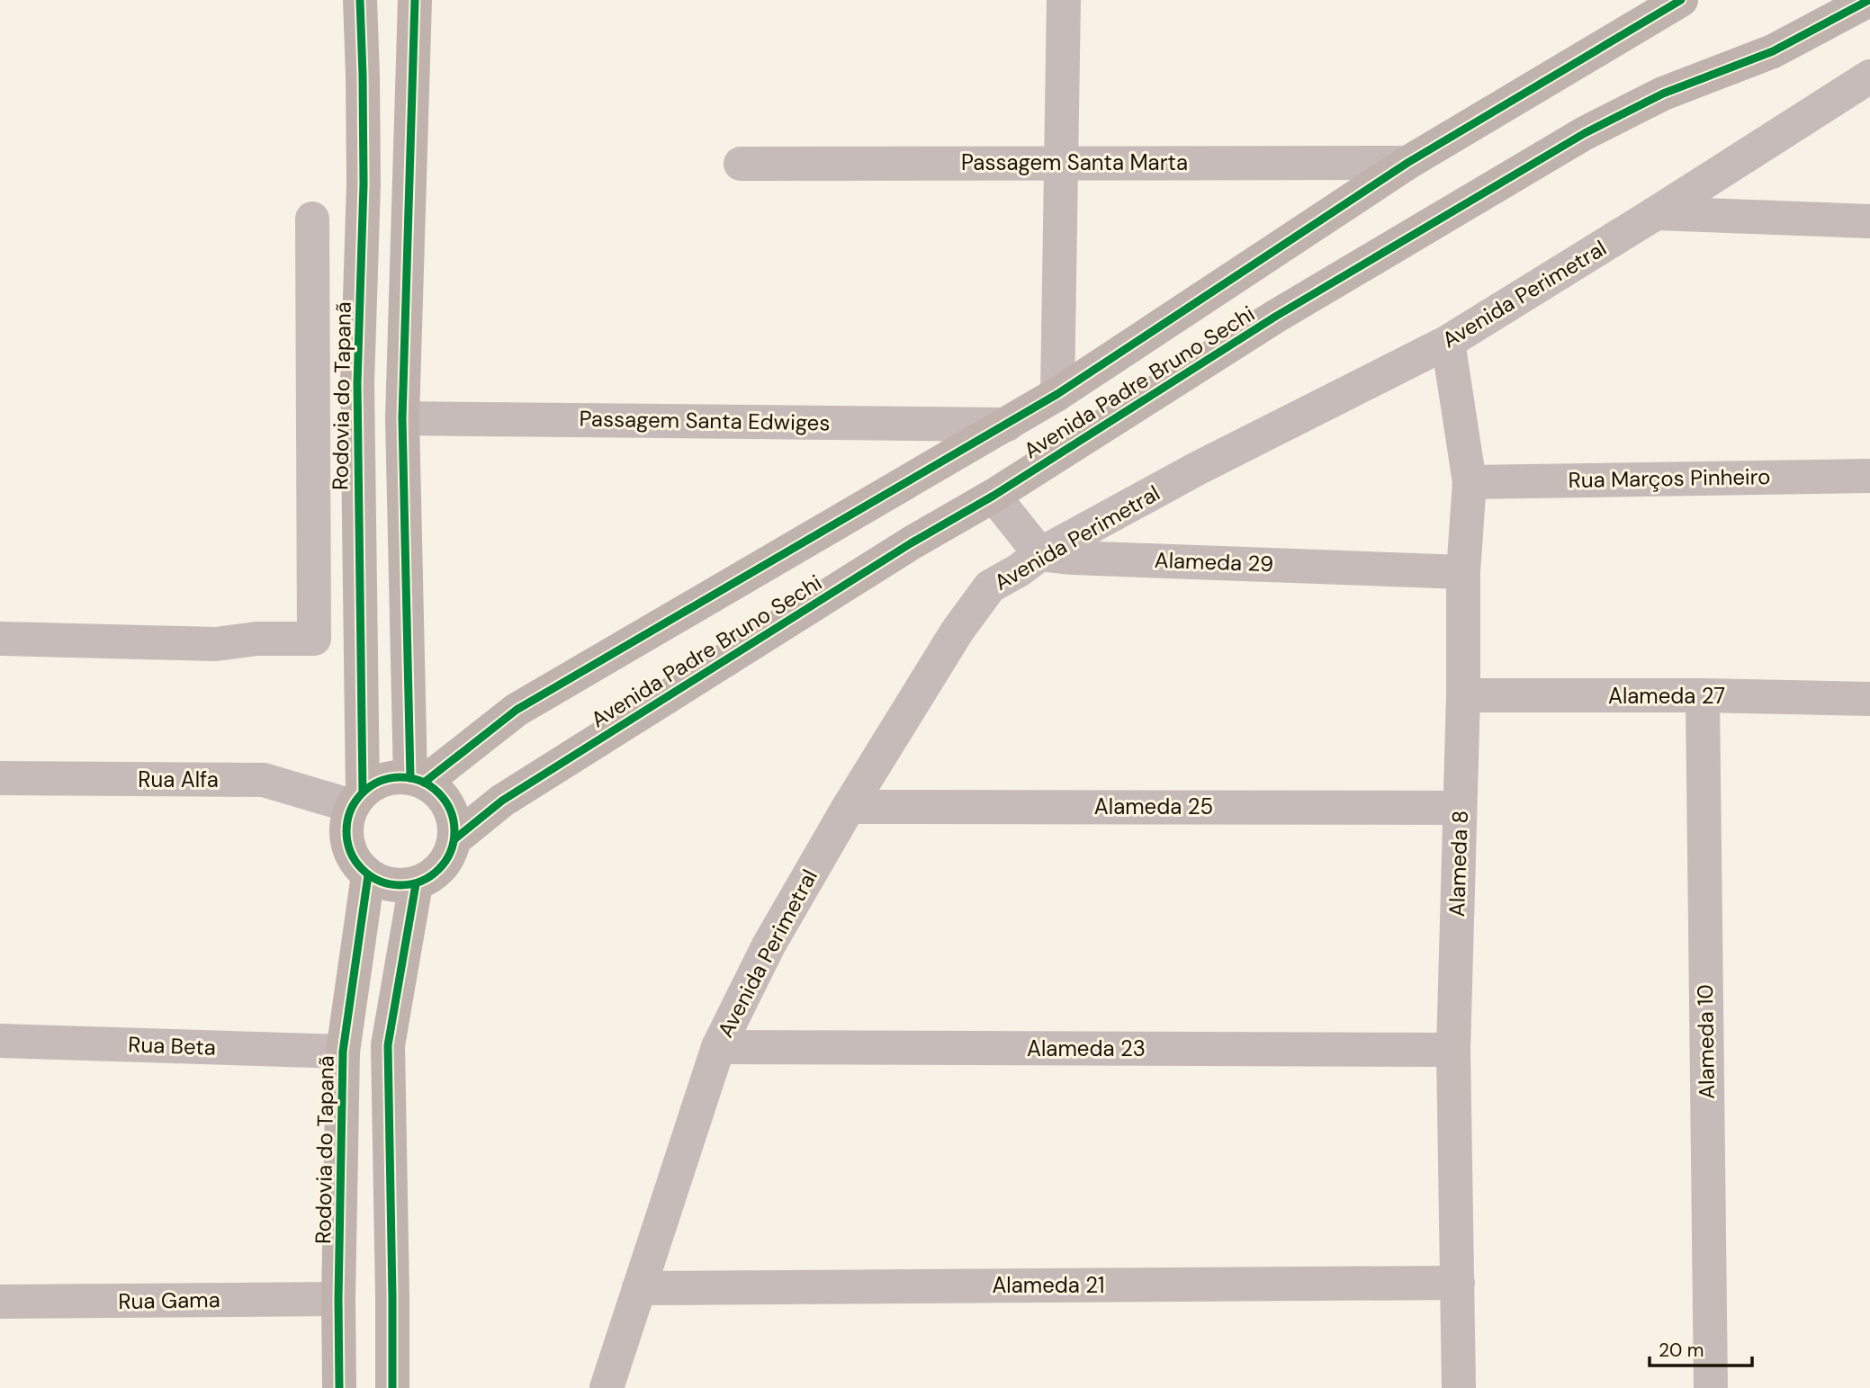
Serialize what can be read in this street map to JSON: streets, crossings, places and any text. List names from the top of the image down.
{
  "streets": {
    "main road": ["Avenida Padre Bruno Sechi", "Rodovia do Tapanã"],
    "street": [
      "Passagem Santa Marta",
      "Avenida Perimetral",
      "Passagem Santa Edwiges",
      "Rua Marços Pinheiro",
      "Alameda 29",
      "Alameda 27",
      "Rua Alfa",
      "Alameda 25",
      "Alameda 8",
      "Alameda 10",
      "Rua Beta",
      "Alameda 23",
      "Alameda 21",
      "Rua Gama"
    ]
  },
  "crossings": [
    ["Passagem Santa Marta", "Avenida Padre Bruno Sechi"],
    ["Avenida Perimetral", "Alameda 29"],
    ["Avenida Perimetral", "Alameda 25"],
    ["Avenida Perimetral", "Alameda 8"],
    ["Avenida Perimetral", "Alameda 23"],
    ["Avenida Perimetral", "Alameda 21"],
    ["Avenida Padre Bruno Sechi", "Rodovia do Tapanã"],
    ["Avenida Padre Bruno Sechi", "Passagem Santa Edwiges"],
    ["Avenida Padre Bruno Sechi", "Rua Alfa"],
    ["Rodovia do Tapanã", "Rua Alfa"],
    ["Rodovia do Tapanã", "Rua Beta"],
    ["Rodovia do Tapanã", "Rua Gama"],
    ["Rua Marços Pinheiro", "Alameda 8"],
    ["Alameda 29", "Alameda 8"],
    ["Alameda 27", "Alameda 8"],
    ["Alameda 27", "Alameda 10"],
    ["Alameda 25", "Alameda 8"],
    ["Alameda 8", "Alameda 23"],
    ["Alameda 8", "Alameda 21"]
  ],
  "scale_bar": "20 m"
}
